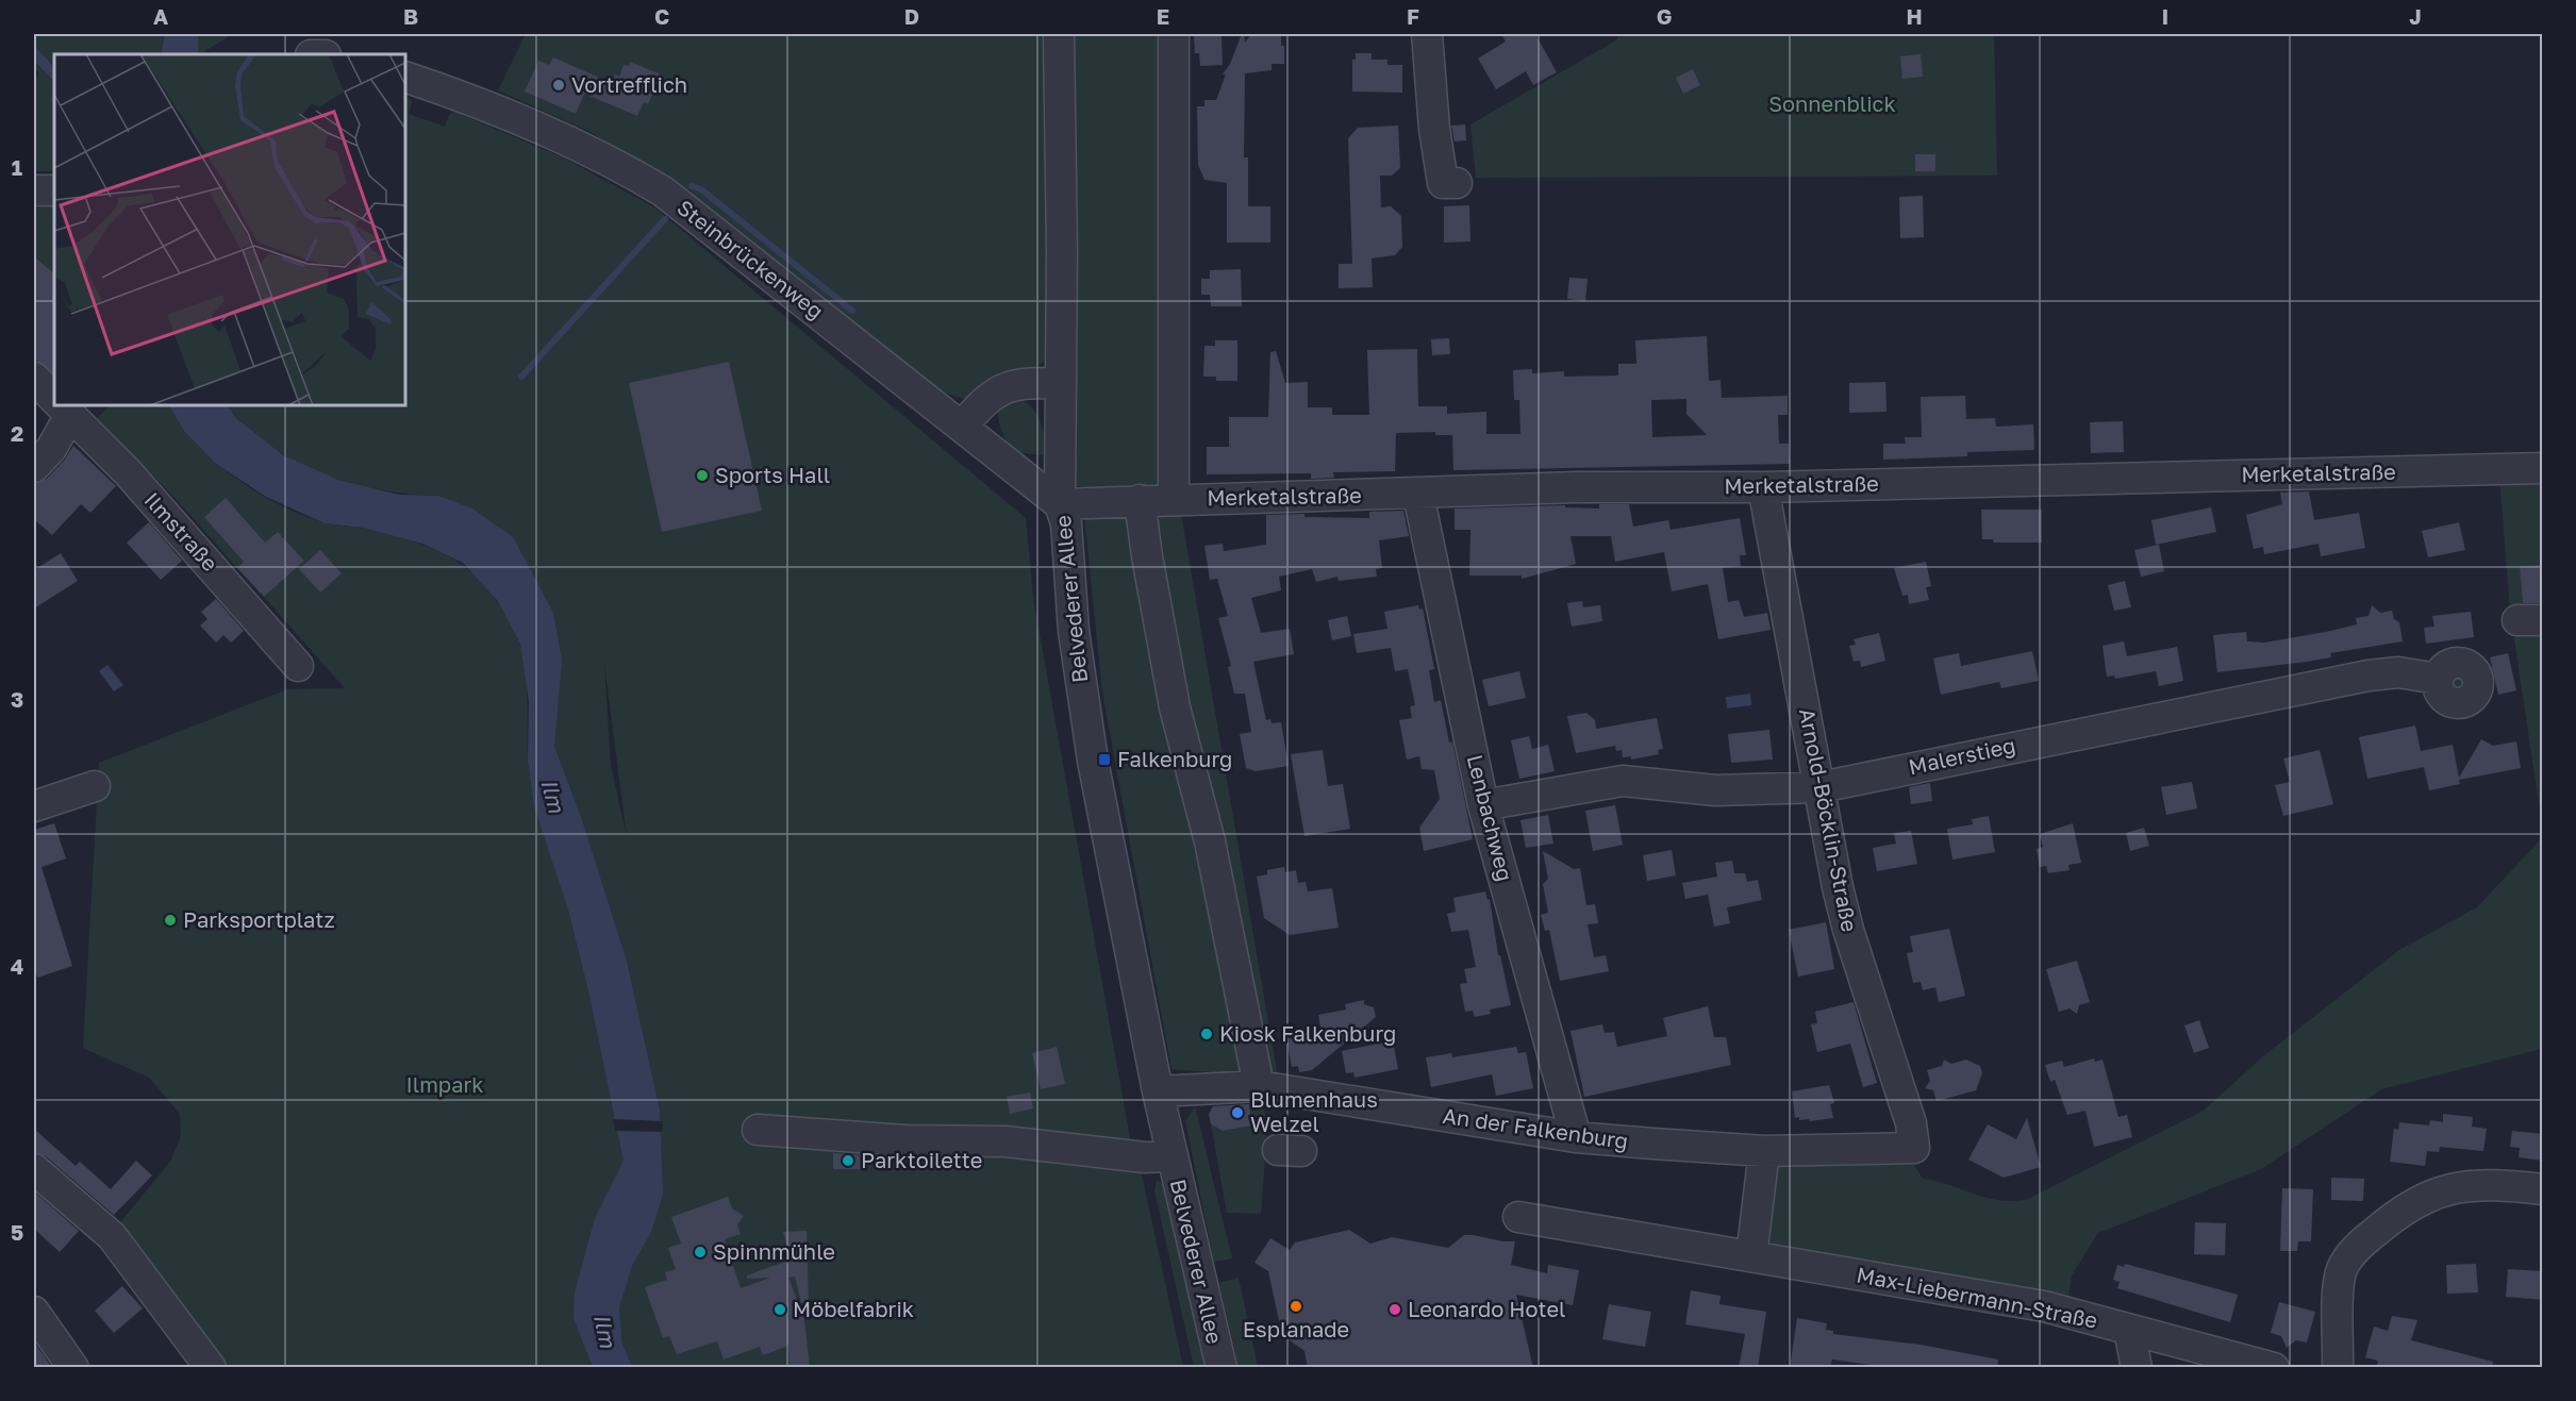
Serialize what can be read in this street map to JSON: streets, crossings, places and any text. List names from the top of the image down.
{
  "streets": {
    "street": [
      "Steinbrückenweg",
      "Merketalstraße",
      "Ilmstraße",
      "Belvederer Allee",
      "Malerstieg",
      "Lenbachweg",
      "Arnold-Böcklin-Straße",
      "An der Falkenburg",
      "Max-Liebermann-Straße"
    ]
  },
  "crossings": [
    ["Steinbrückenweg", "Merketalstraße"],
    ["Steinbrückenweg", "Belvederer Allee"],
    ["Merketalstraße", "Belvederer Allee"],
    ["Merketalstraße", "Lenbachweg"],
    ["Merketalstraße", "Arnold-Böcklin-Straße"],
    ["Belvederer Allee", "An der Falkenburg"],
    ["Malerstieg", "Lenbachweg"],
    ["Malerstieg", "Arnold-Böcklin-Straße"],
    ["Lenbachweg", "An der Falkenburg"],
    ["Arnold-Böcklin-Straße", "An der Falkenburg"]
  ],
  "water": ["Ilm"],
  "parks": ["Sonnenblick", "Ilmpark"],
  "places": {
    "other": [
      "Vortrefflich",
      "Sports Hall",
      "Parksportplatz",
      "Kiosk Falkenburg",
      "Blumenhaus Welzel",
      "Parktoilette",
      "Spinnmühle",
      "Esplanade",
      "Möbelfabrik",
      "Leonardo Hotel"
    ],
    "transit": ["Falkenburg"]
  },
  "grid": {
    "columns": [
      "A",
      "B",
      "C",
      "D",
      "E",
      "F",
      "G",
      "H",
      "I",
      "J"
    ],
    "rows": [
      "1",
      "2",
      "3",
      "4",
      "5"
    ]
  }
}
